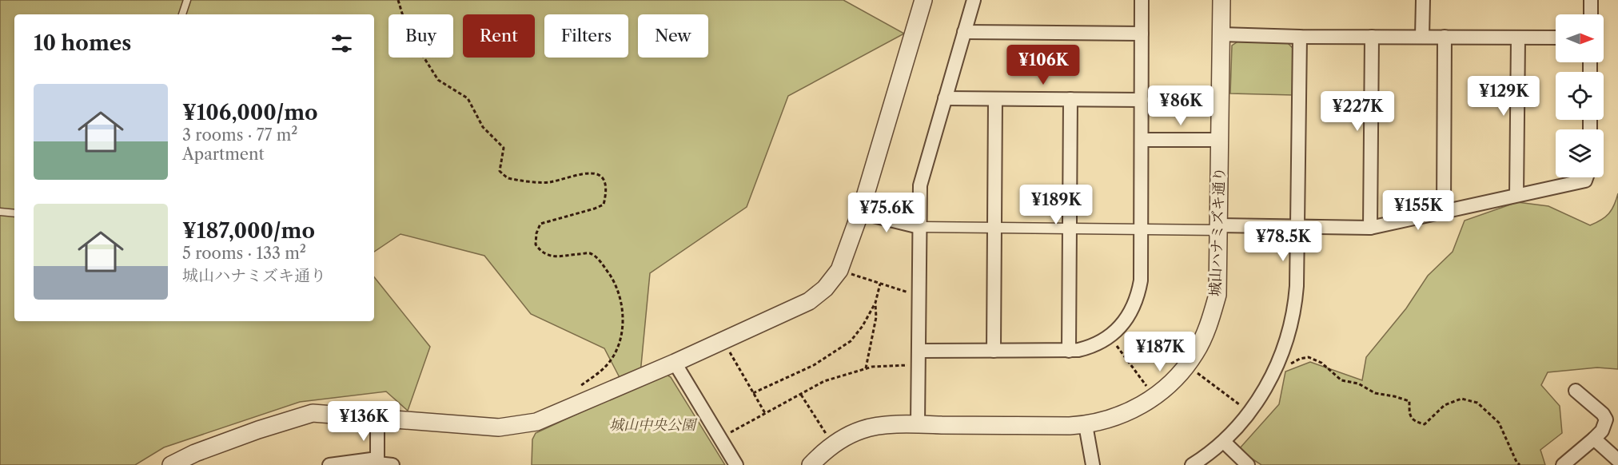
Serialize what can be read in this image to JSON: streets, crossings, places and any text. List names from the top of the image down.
{
  "streets": {
    "street": ["城山ハナミズキ通り"]
  },
  "parks": ["城山中央公園"],
  "north": "right",
  "page": {
    "chip": [
      "Buy",
      "Rent",
      "Filters",
      "New"
    ],
    "heading": "10 homes",
    "price": [
      "¥106K",
      "¥129K",
      "¥86K",
      "¥227K",
      "¥189K",
      "¥155K",
      "¥75.6K",
      "¥78.5K",
      "¥187K",
      "¥136K"
    ],
    "list": [
      {
        "name": "¥106,000/mo",
        "note": "3 rooms · 77 m² · Apartment"
      },
      {
        "name": "¥187,000/mo",
        "note": "5 rooms · 133 m² · 城山ハナミズキ通り"
      }
    ]
  }
}
